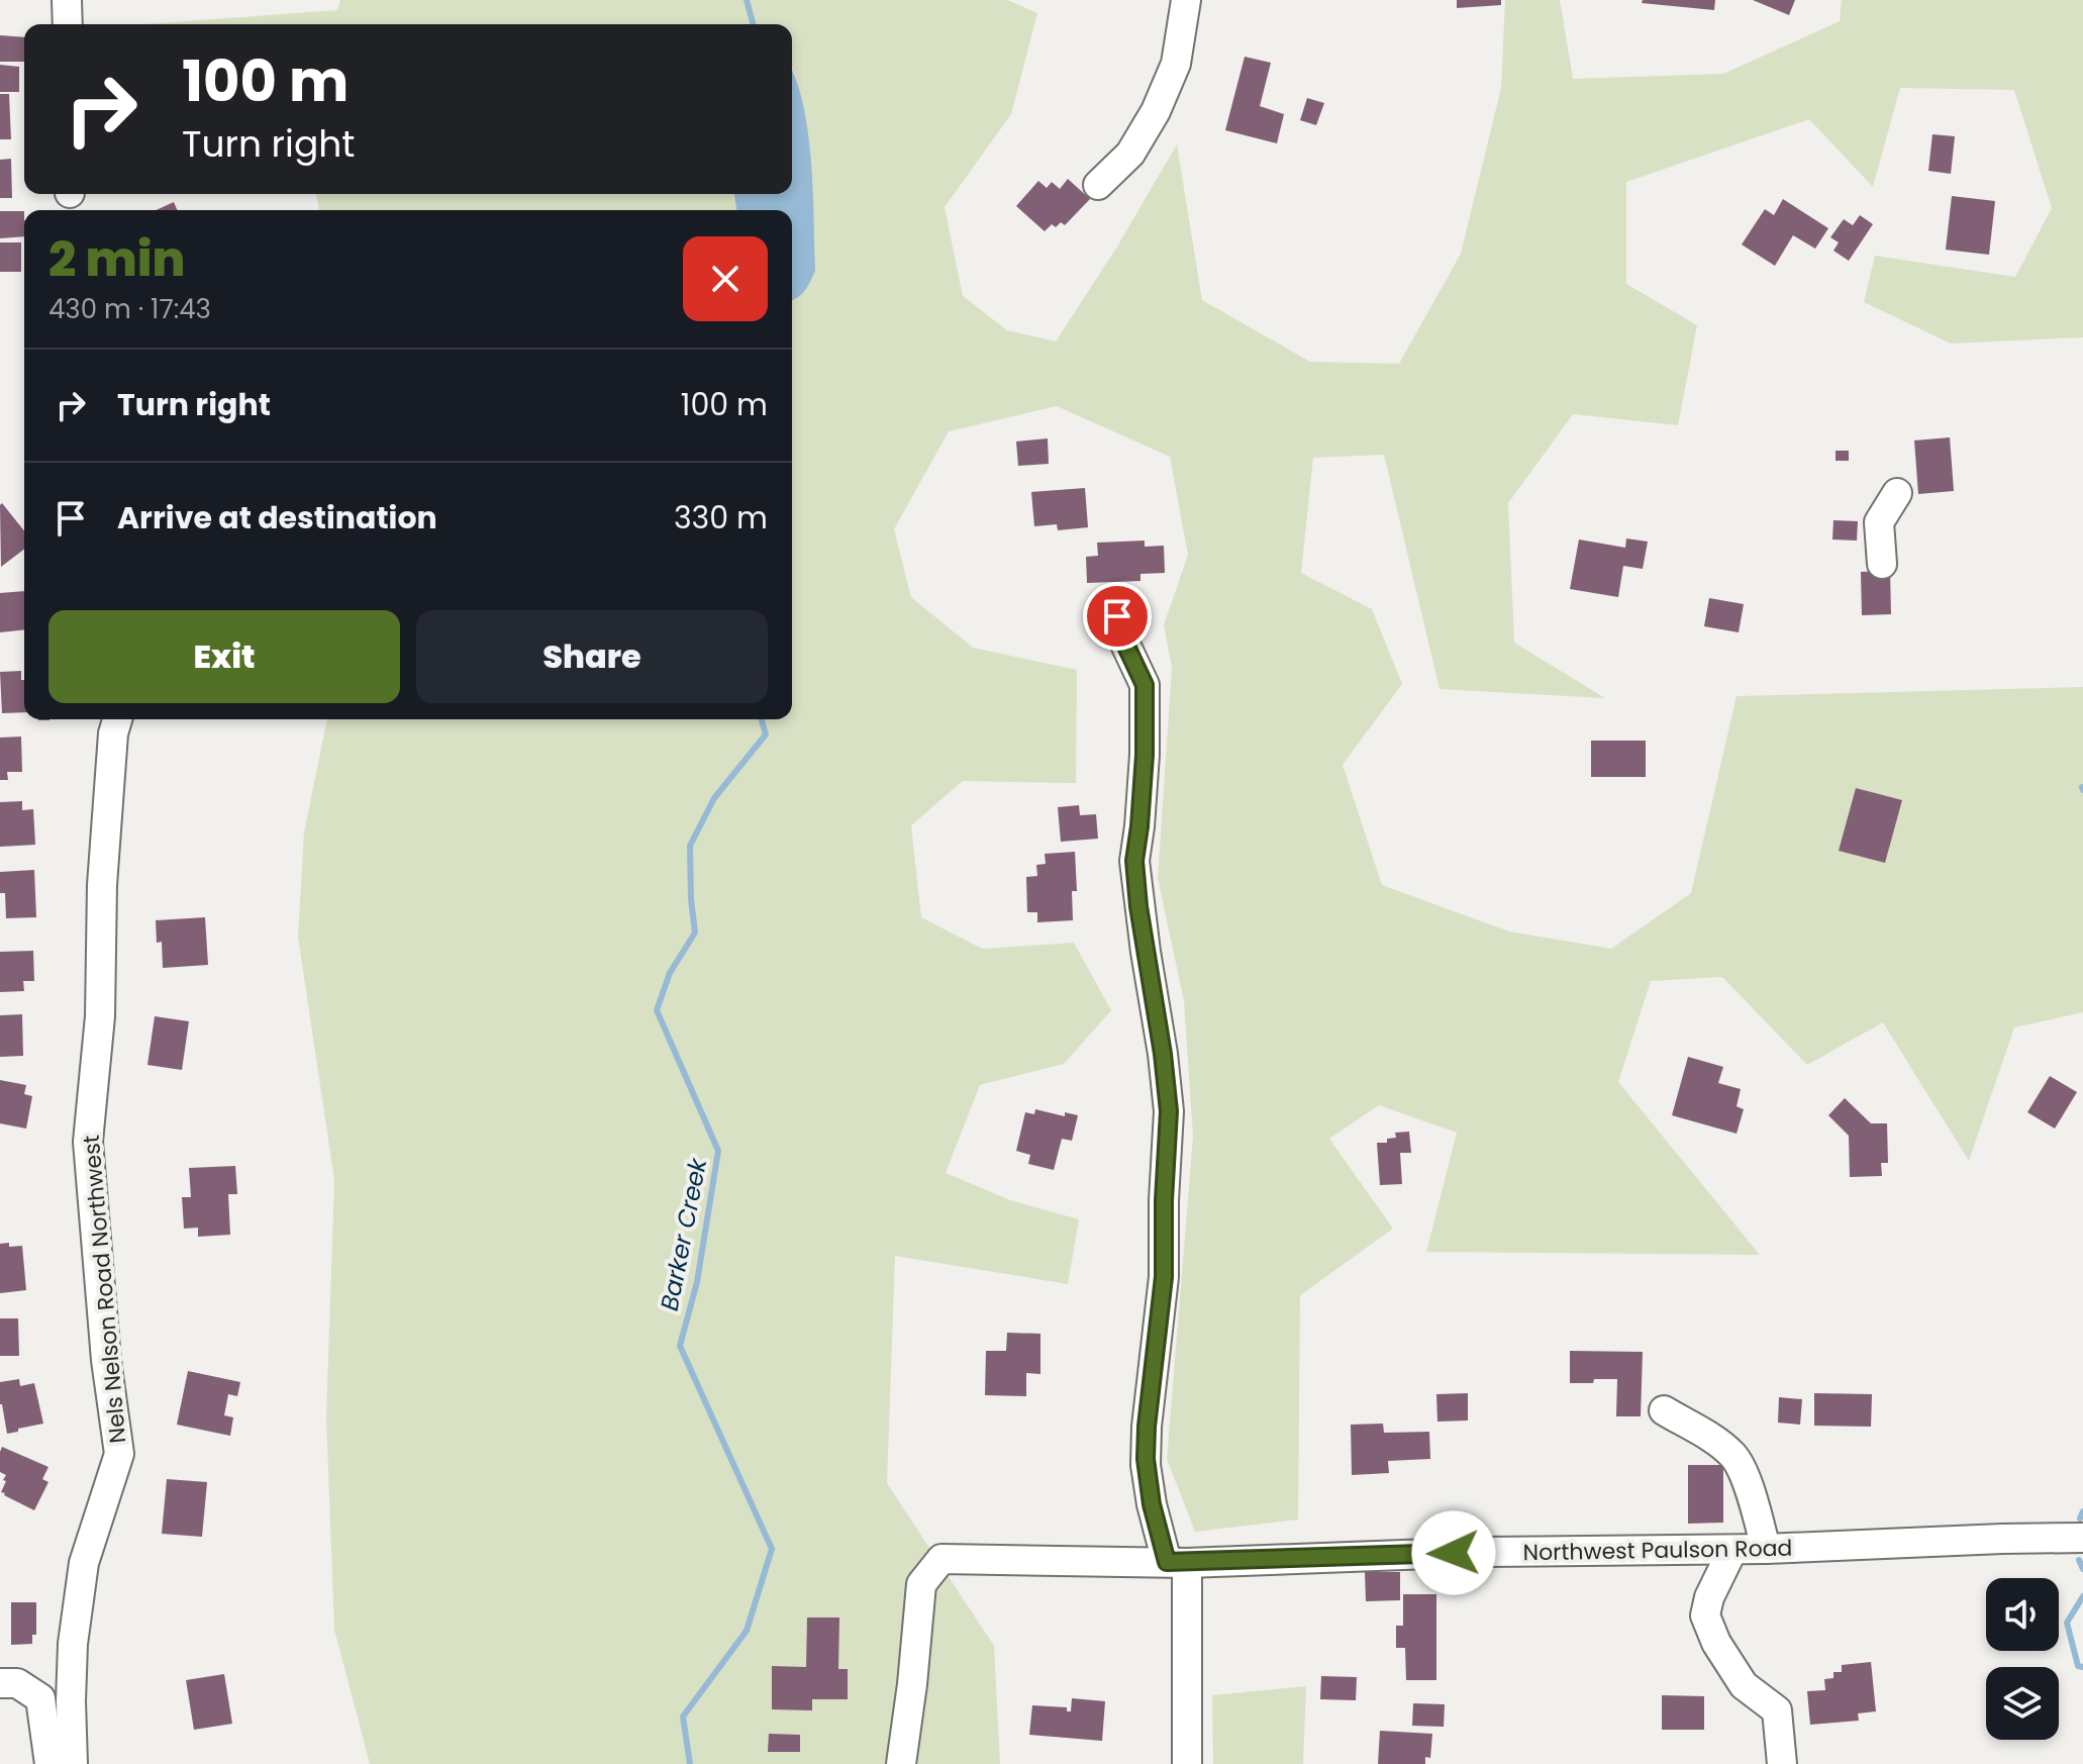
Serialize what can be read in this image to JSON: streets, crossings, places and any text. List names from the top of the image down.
{
  "streets": {
    "street": ["Nels Nelson Road Northwest", "Northwest Paulson Road"]
  },
  "water": ["Barker Creek"],
  "page": {
    "turn": ["100 m", "Turn right"],
    "heading": ["2 min", "430 m · 17:43"],
    "list": [
      {
        "name": "Turn right",
        "value": "100 m"
      },
      {
        "name": "Arrive at destination",
        "value": "330 m"
      }
    ],
    "buttons": ["Exit", "Share"]
  }
}
